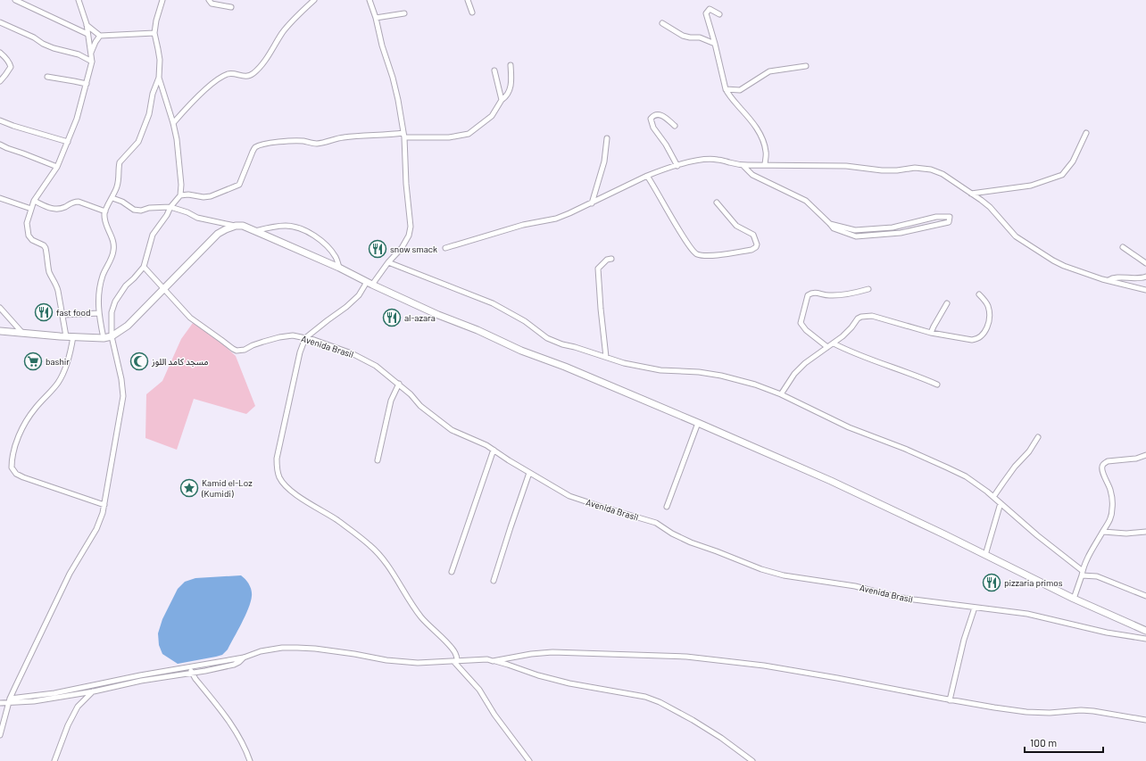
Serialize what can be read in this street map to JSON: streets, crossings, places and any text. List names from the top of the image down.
{
  "streets": {
    "street": ["Avenida Brasil"]
  },
  "places": {
    "restaurant": [
      "snow smack",
      "fast food",
      "al-azara",
      "pizzaria primos"
    ],
    "supermarket": ["bashir"],
    "mosque": ["مسجد كامد اللوز"],
    "place": ["Kamid el-Loz (Kumidi)"]
  },
  "scale_bar": "100 m"
}
